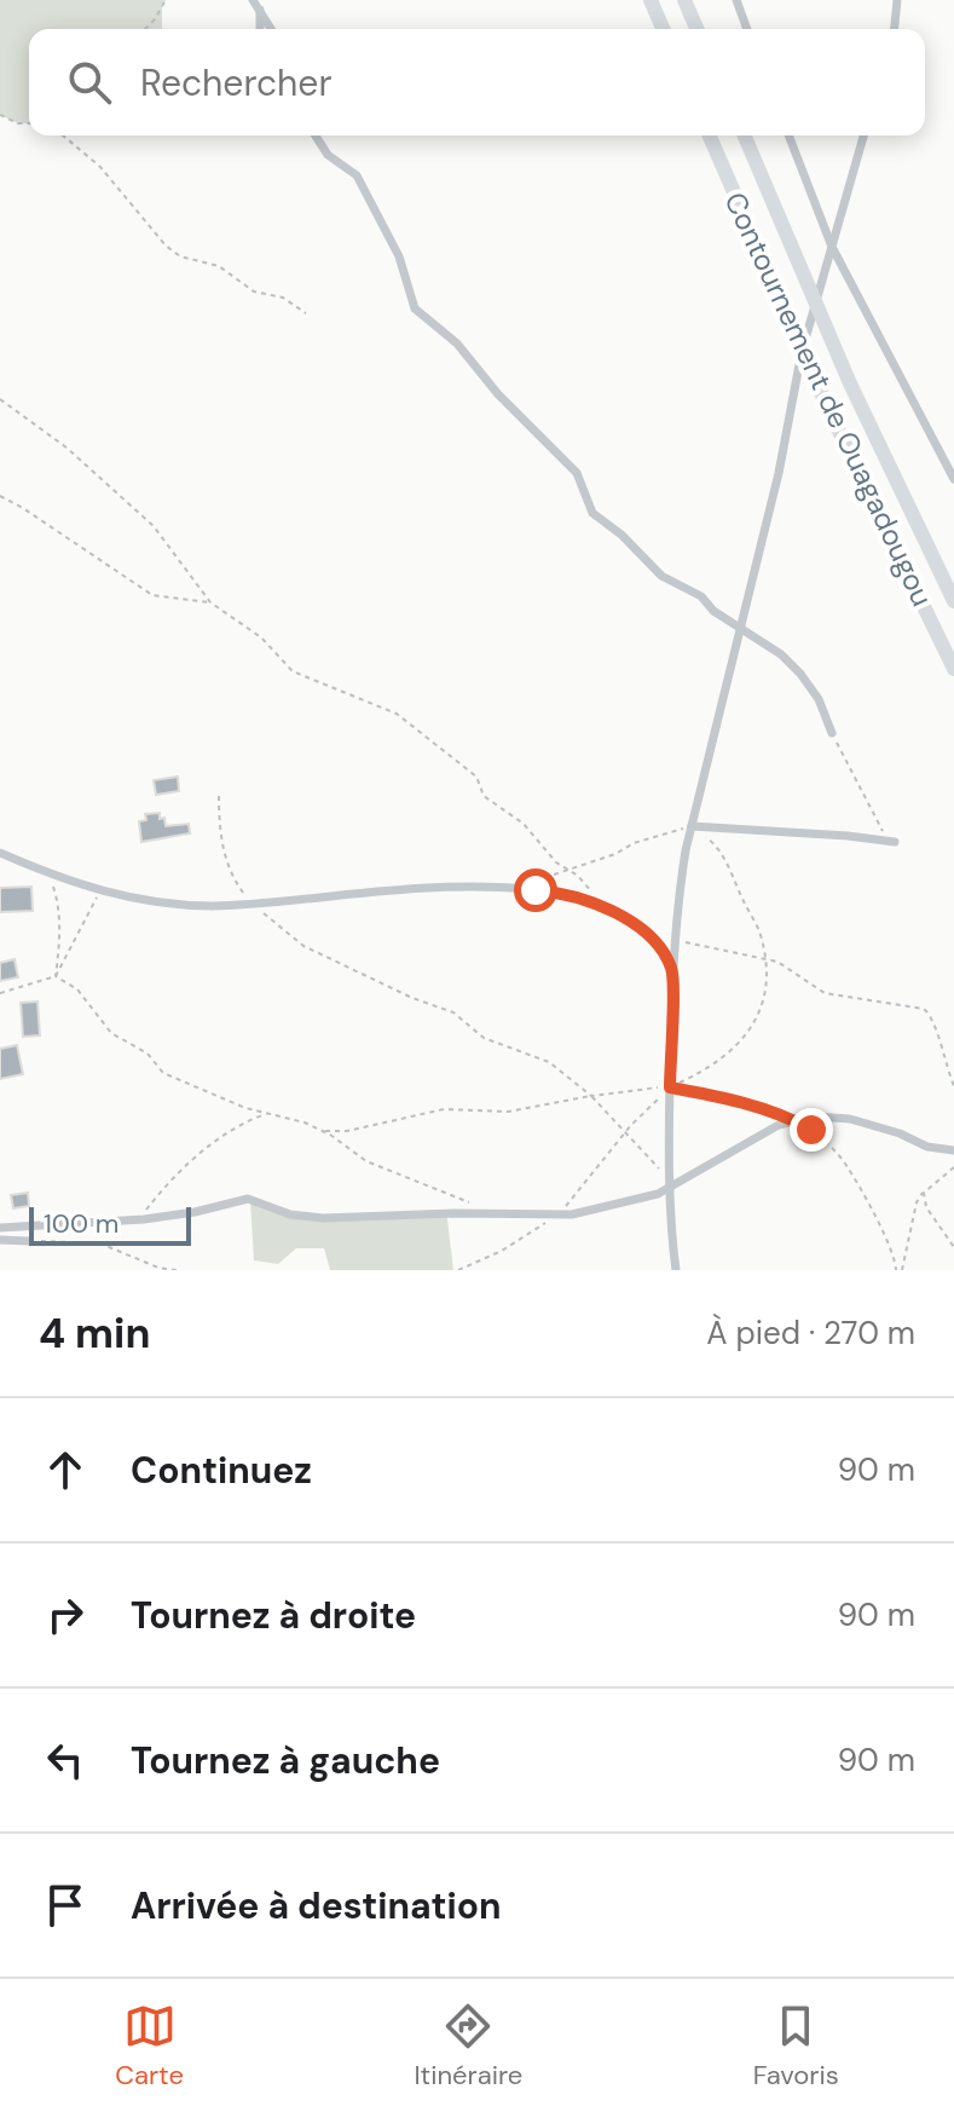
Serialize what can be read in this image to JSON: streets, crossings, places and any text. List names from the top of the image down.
{
  "streets": {
    "highway": ["Contournement de Ouagadougou"]
  },
  "scale_bar": "100 m",
  "page": {
    "search": "Rechercher",
    "scale": "100 m",
    "heading": ["4 min", "À pied · 270 m"],
    "list": [
      ["Continuez", "90 m"],
      ["Tournez à droite", "90 m"],
      ["Tournez à gauche", "90 m"],
      "Arrivée à destination"
    ],
    "nav": ["Carte", "Itinéraire", "Favoris"]
  }
}
